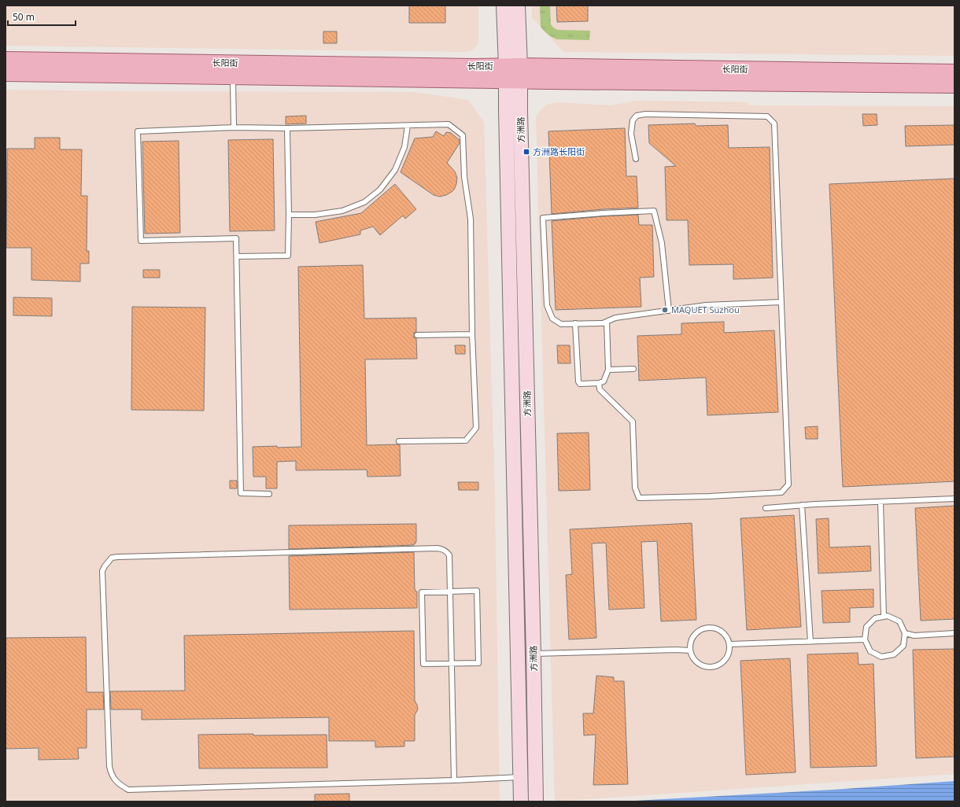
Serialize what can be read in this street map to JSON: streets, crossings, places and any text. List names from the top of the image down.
{
  "streets": {
    "main road": ["长阳街", "方洲路"]
  },
  "crossings": [
    ["长阳街", "方洲路"]
  ],
  "places": {
    "transit": ["方洲路长阳街"],
    "other": ["MAQUET Suzhou"]
  },
  "scale_bar": "50 m"
}
